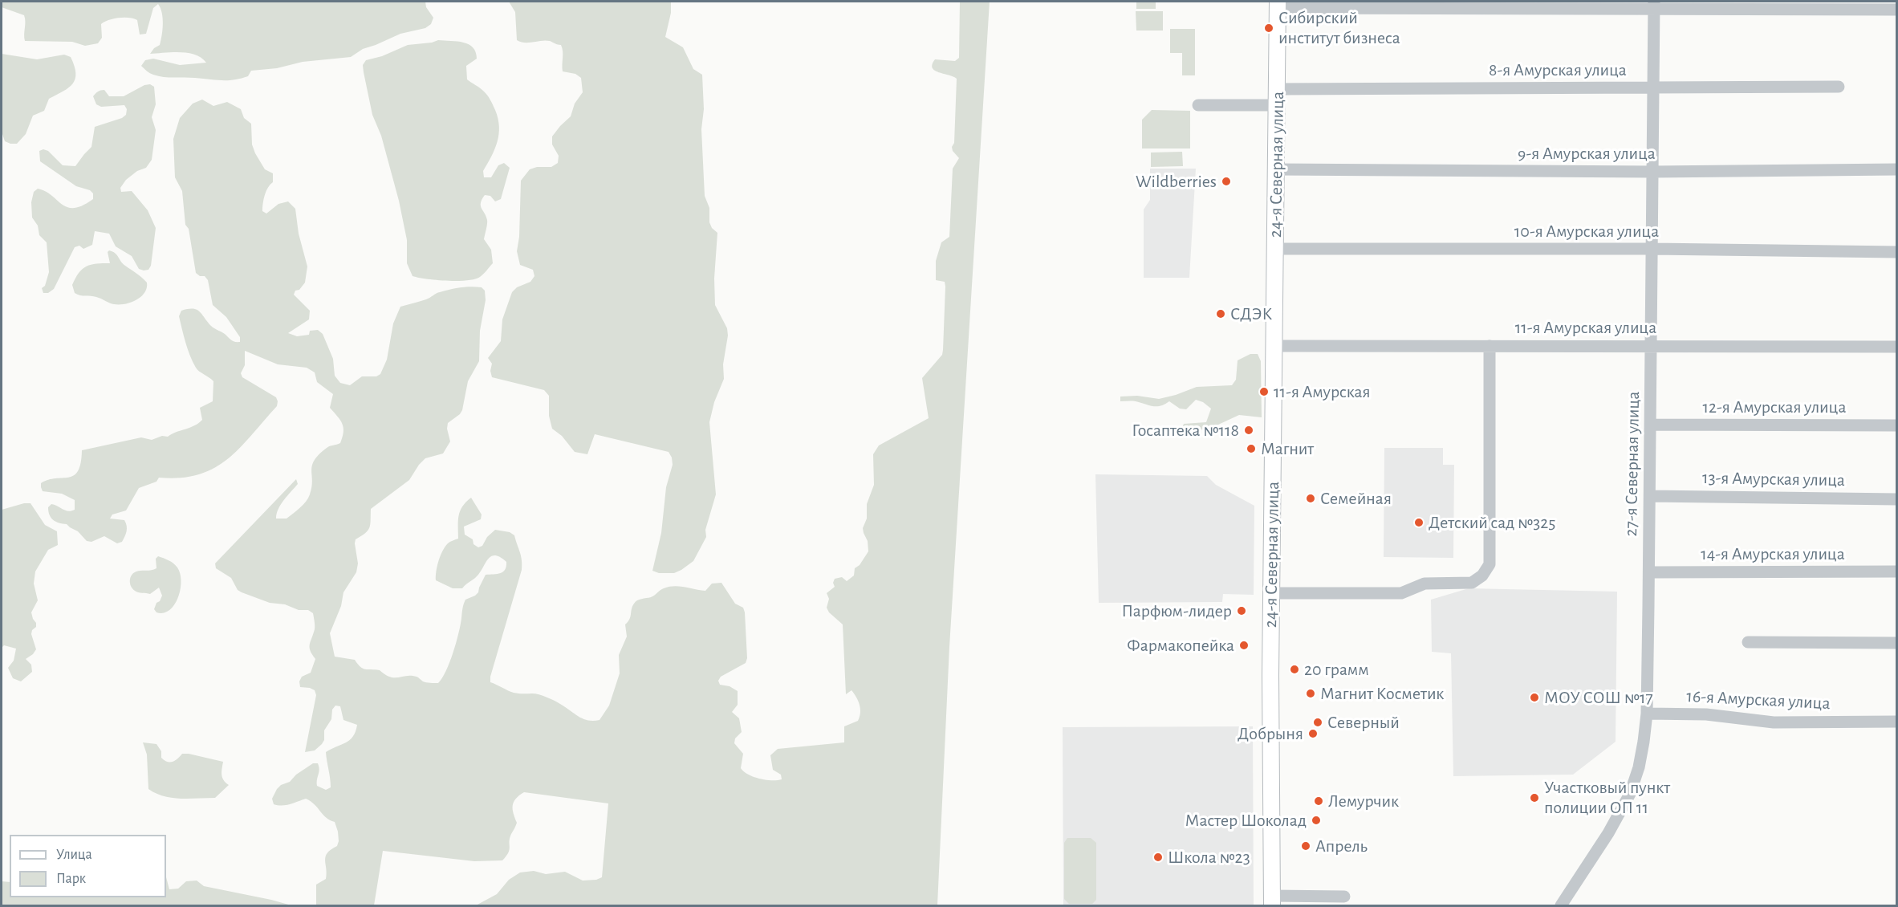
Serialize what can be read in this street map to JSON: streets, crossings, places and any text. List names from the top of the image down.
{
  "streets": {
    "main road": ["24-я Северная улица"],
    "street": [
      "8-я Амурская улица",
      "9-я Амурская улица",
      "10-я Амурская улица",
      "11-я Амурская улица",
      "12-я Амурская улица",
      "27-я Северная улица",
      "13-я Амурская улица",
      "14-я Амурская улица",
      "16-я Амурская улица"
    ]
  },
  "crossings": [
    ["8-я Амурская улица", "24-я Северная улица"],
    ["8-я Амурская улица", "27-я Северная улица"],
    ["9-я Амурская улица", "24-я Северная улица"],
    ["9-я Амурская улица", "27-я Северная улица"],
    ["24-я Северная улица", "10-я Амурская улица"],
    ["24-я Северная улица", "11-я Амурская улица"],
    ["10-я Амурская улица", "27-я Северная улица"],
    ["11-я Амурская улица", "27-я Северная улица"],
    ["12-я Амурская улица", "27-я Северная улица"],
    ["27-я Северная улица", "13-я Амурская улица"],
    ["27-я Северная улица", "14-я Амурская улица"],
    ["27-я Северная улица", "16-я Амурская улица"]
  ],
  "places": [
    "Сибирский институт бизнеса",
    "Wildberries",
    "СДЭК",
    "11-я Амурская",
    "Госаптека №118",
    "Магнит",
    "Семейная",
    "Детский сад №325",
    "Парфюм-лидер",
    "Фармакопейка",
    "20 грамм",
    "Магнит Косметик",
    "МОУ СОШ №17",
    "Северный",
    "Добрыня",
    "Участковый пункт полиции ОП 11",
    "Лемурчик",
    "Мастер Шоколад",
    "Апрель",
    "Школа №23"
  ],
  "legend": ["Улица", "Парк"]
}
